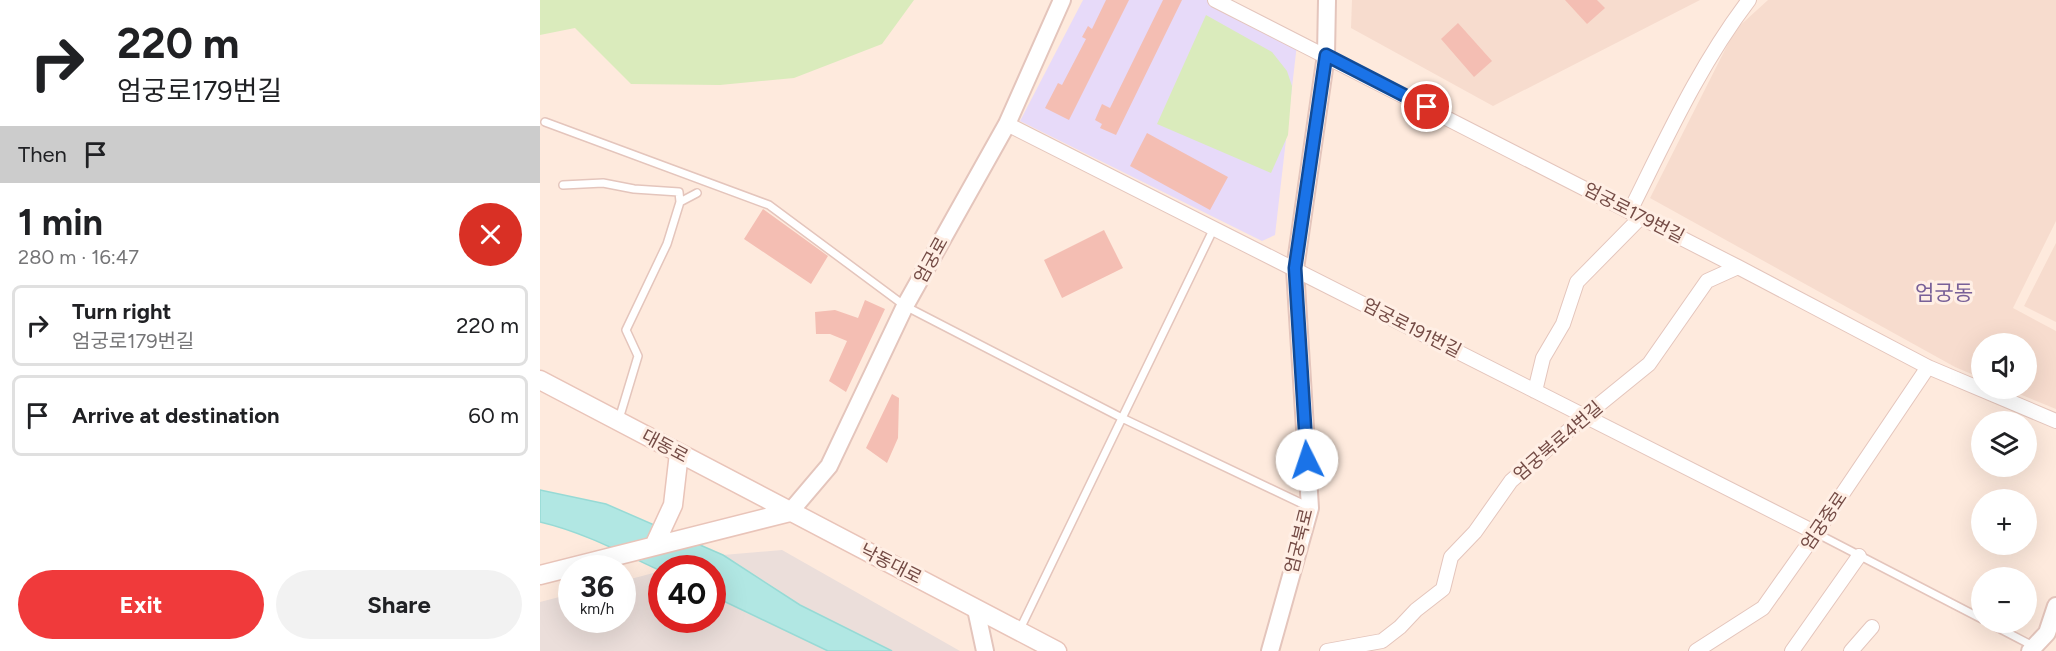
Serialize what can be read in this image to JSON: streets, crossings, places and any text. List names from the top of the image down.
{
  "streets": {
    "main road": ["대동로", "낙동대로"],
    "street": [
      "엄궁로179번길",
      "엄궁로",
      "엄궁로191번길",
      "엄궁북로4번길",
      "엄궁중로",
      "엄궁북로"
    ]
  },
  "crossings": [
    ["엄궁로179번길", "엄궁북로4번길"],
    ["엄궁로179번길", "엄궁중로"],
    ["엄궁로179번길", "엄궁북로"],
    ["엄궁로", "엄궁로191번길"],
    ["엄궁로", "대동로"],
    ["엄궁로", "낙동대로"],
    ["엄궁로191번길", "엄궁북로4번길"],
    ["엄궁로191번길", "엄궁중로"],
    ["엄궁로191번길", "엄궁북로"],
    ["대동로", "낙동대로"]
  ],
  "districts": ["엄궁동"],
  "page": {
    "turn": ["220 m", "엄궁로179번길"],
    "then": "Then",
    "heading": ["1 min", "280 m · 16:47"],
    "list": [
      {
        "name": "Turn right",
        "note": "엄궁로179번길",
        "value": "220 m"
      },
      {
        "name": "Arrive at destination",
        "value": "60 m"
      }
    ],
    "map_buttons": ["+", "−"],
    "speed": "36 km/h",
    "limit": "40",
    "buttons": ["Exit", "Share"]
  }
}
